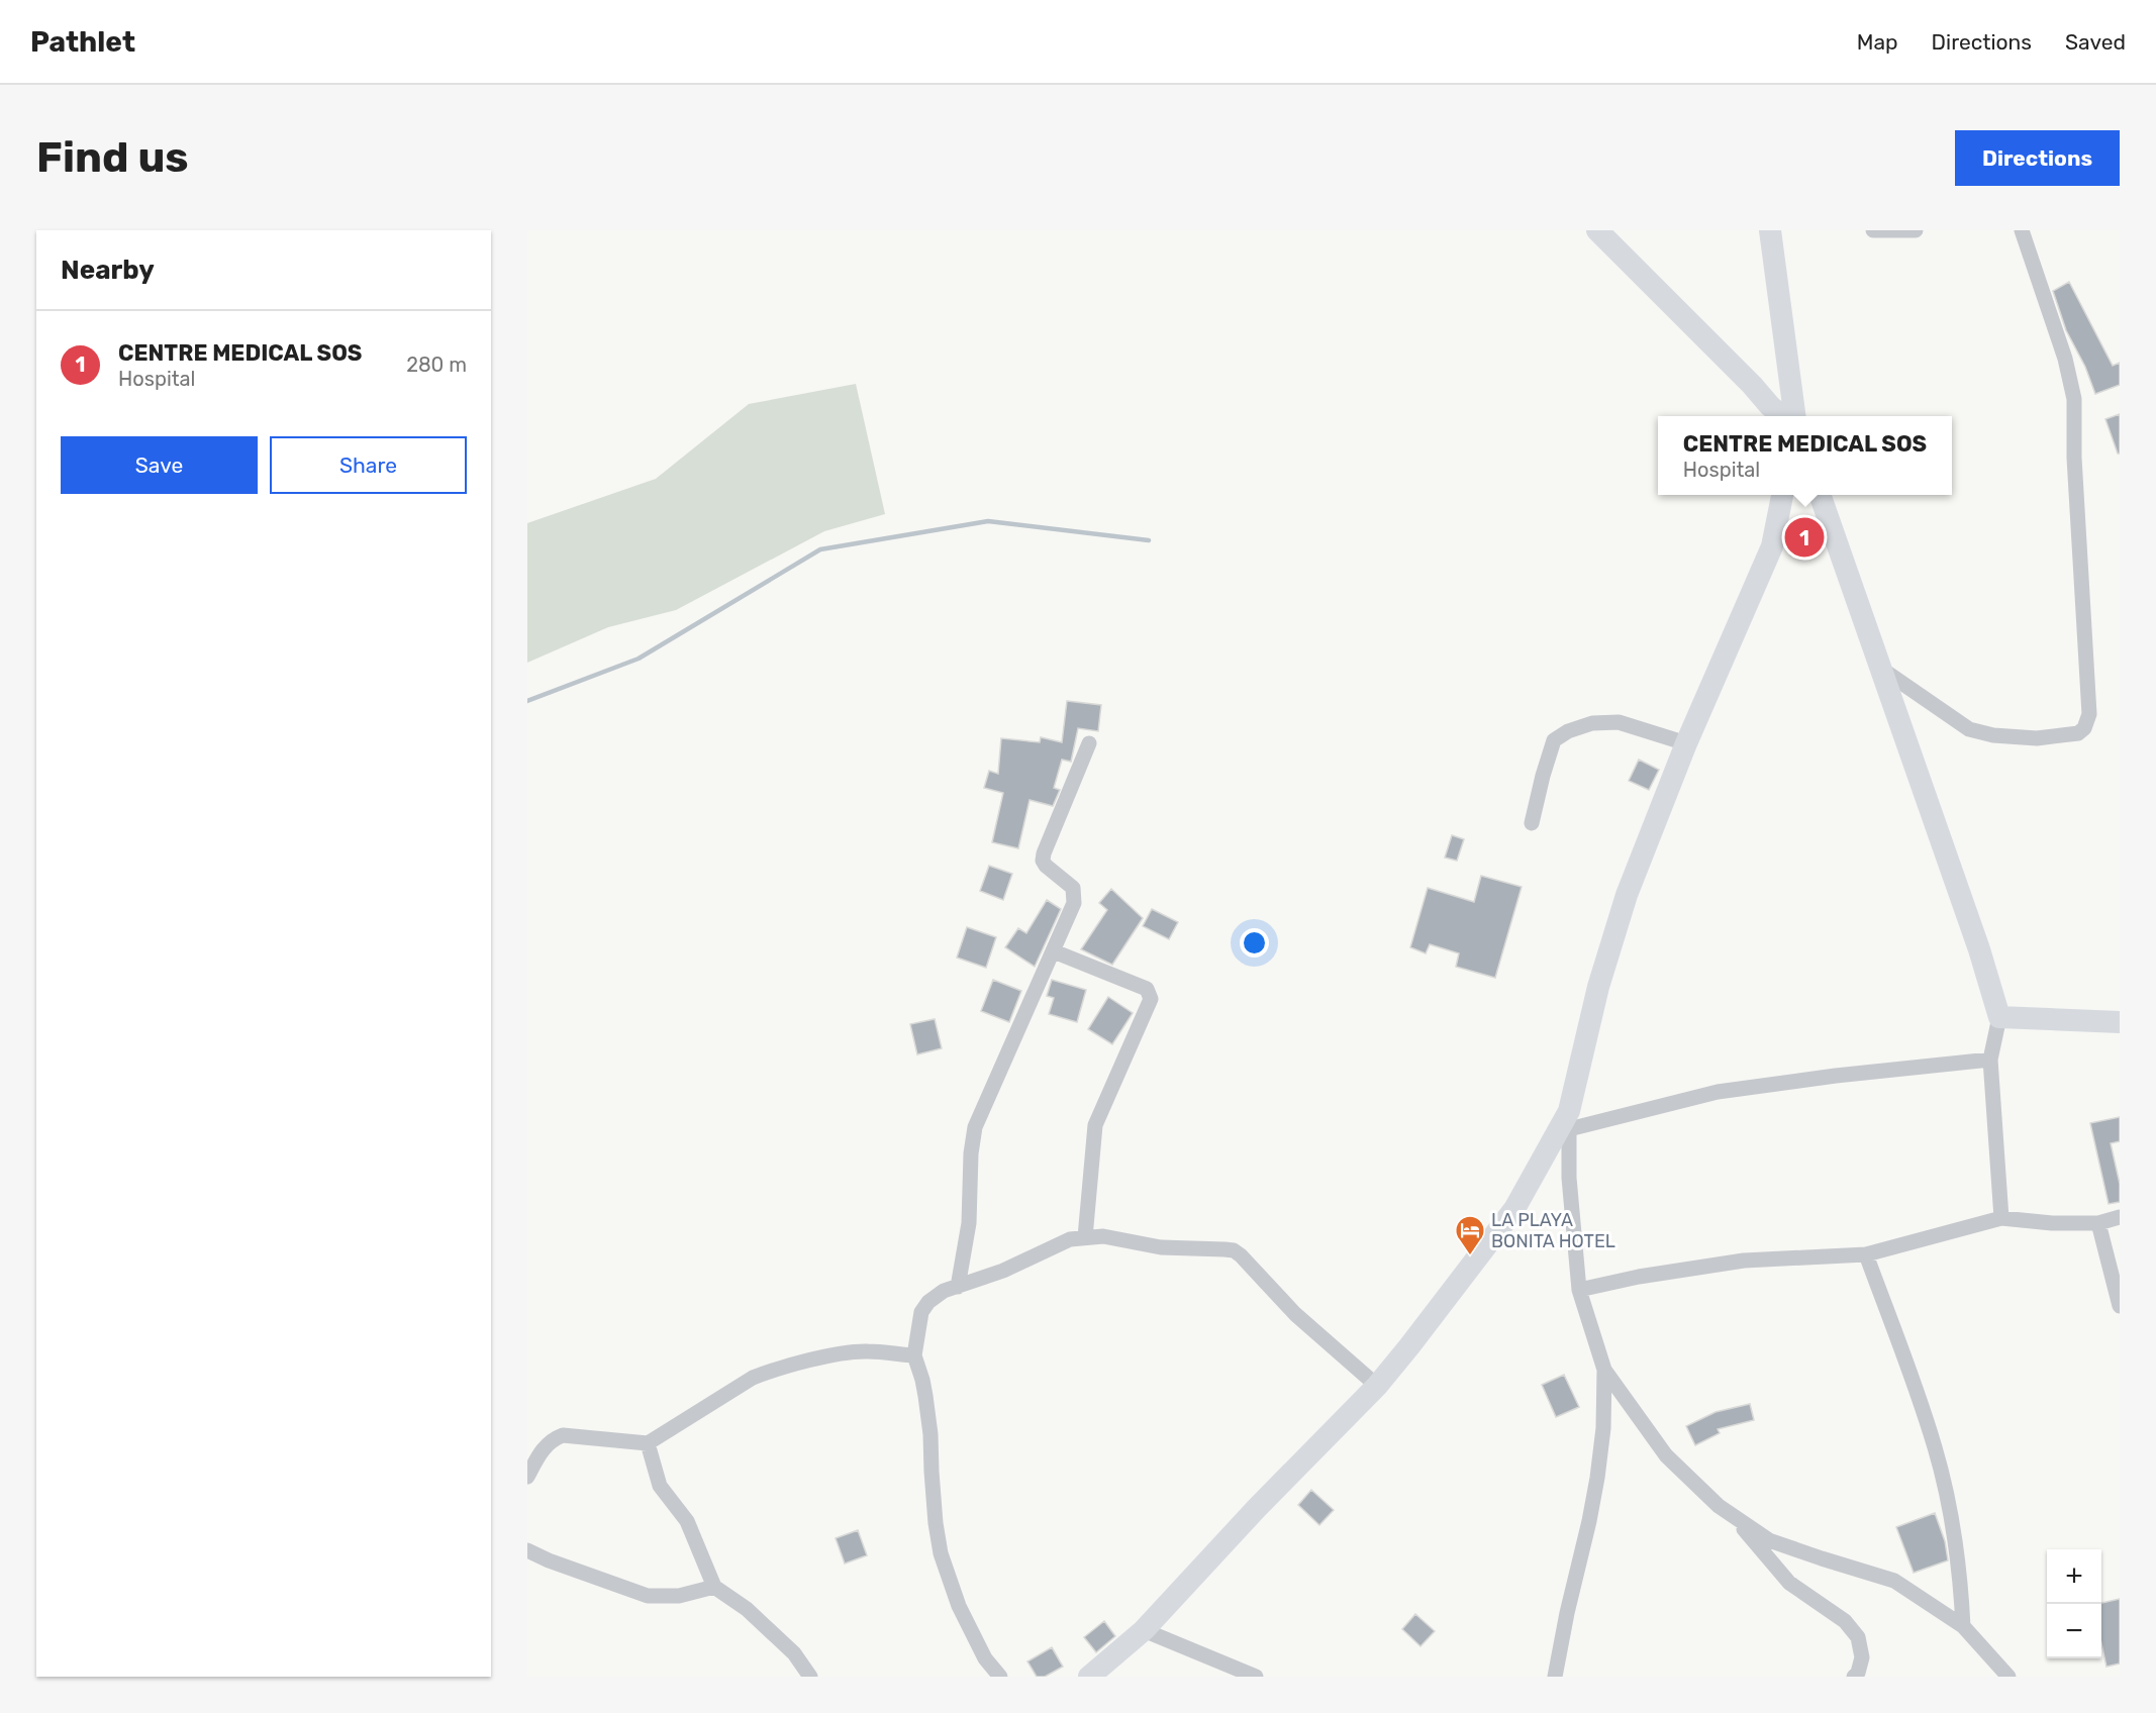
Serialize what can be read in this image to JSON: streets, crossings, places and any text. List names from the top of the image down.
{
  "places": {
    "hotel": ["LA PLAYA BONITA HOTEL"]
  },
  "page": {
    "header": "Pathlet",
    "nav": ["Map", "Directions", "Saved"],
    "buttons": [
      "Directions",
      ["Save", "Share"]
    ],
    "title": "Find us",
    "heading": "Nearby",
    "list": [
      {
        "mark": "1",
        "name": "CENTRE MEDICAL SOS",
        "note": "Hospital",
        "value": "280 m"
      }
    ],
    "popup": ["CENTRE MEDICAL SOS", "Hospital"],
    "pins": "1",
    "map_buttons": ["+", "−"]
  }
}
